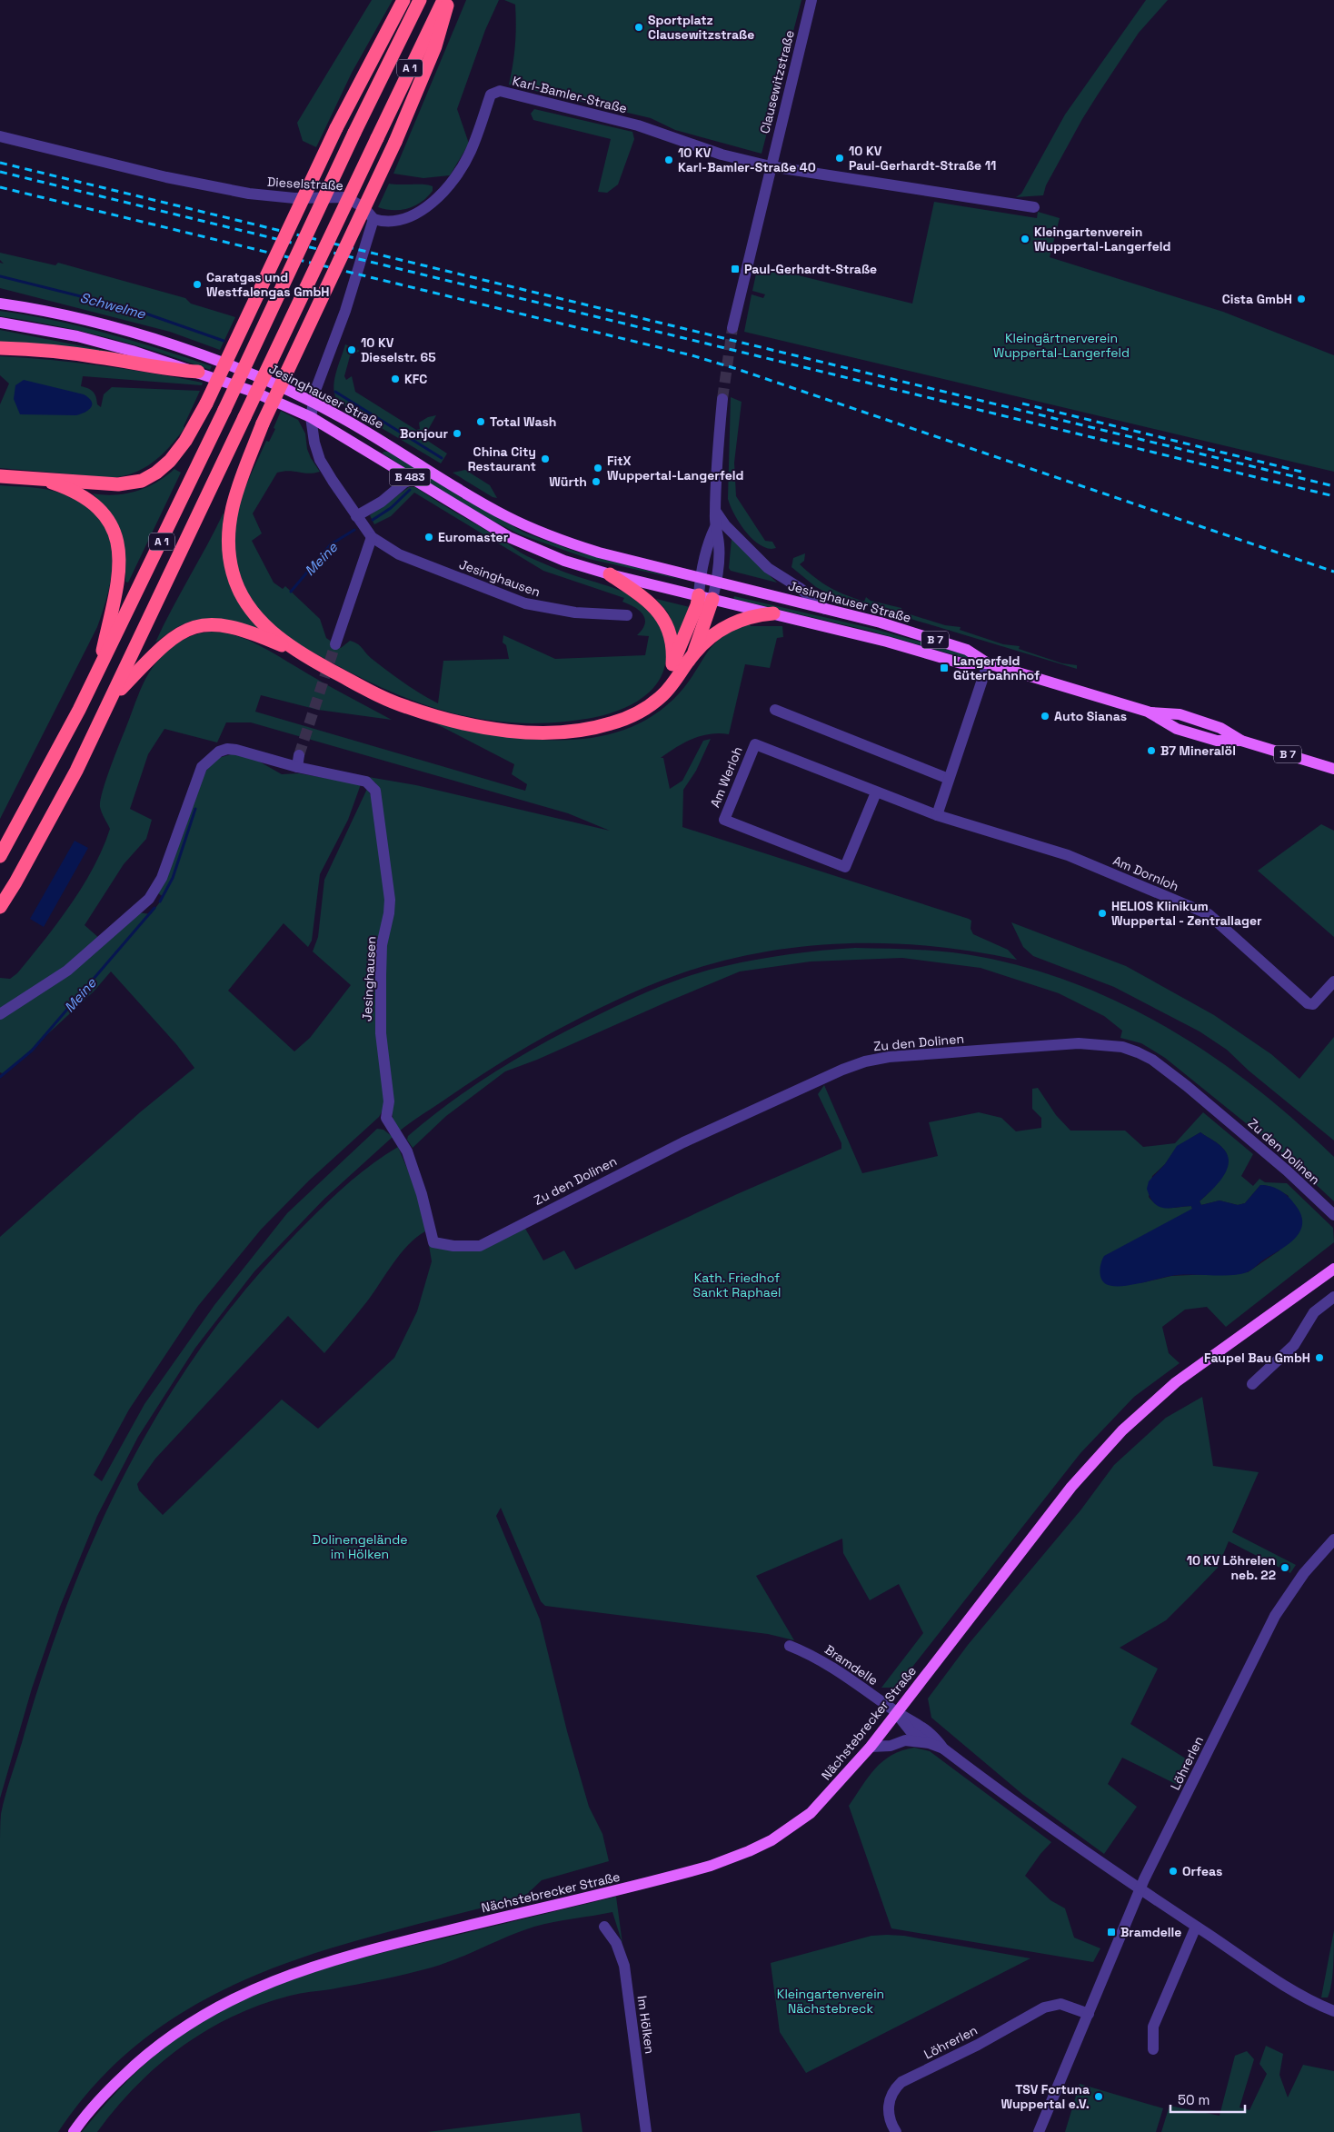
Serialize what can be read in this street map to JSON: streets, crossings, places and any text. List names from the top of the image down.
{
  "streets": {
    "highway": ["A 1"],
    "main road": [
      "Jesinghauser Straße",
      "B 483",
      "B 7",
      "Nächstebrecker Straße"
    ],
    "street": [
      "Clausewitzstraße",
      "Karl-Bamler-Straße",
      "Dieselstraße",
      "Jesinghausen",
      "Am Werloh",
      "Am Dornloh",
      "Zu den Dolinen",
      "Bramdelle",
      "Löhrerlen",
      "Im Hölken"
    ]
  },
  "crossings": [
    ["Clausewitzstraße", "Karl-Bamler-Straße"],
    ["Karl-Bamler-Straße", "Dieselstraße"],
    ["Jesinghauser Straße", "Jesinghausen"],
    ["Jesinghausen", "Zu den Dolinen"],
    ["Am Werloh", "Am Dornloh"],
    ["Bramdelle", "Nächstebrecker Straße"],
    ["Bramdelle", "Löhrerlen"]
  ],
  "water": ["Schwelme", "Meine"],
  "parks": [
    "Kleingärtnerverein Wuppertal-Langerfeld",
    "Kath. Friedhof Sankt Raphael",
    "Dolinengelände im Hölken",
    "Kleingartenverein Nächstebreck"
  ],
  "places": {
    "other": [
      "Sportplatz Clausewitzstraße",
      "10 KV Paul-Gerhardt-Straße 11",
      "10 KV Karl-Bamler-Straße 40",
      "Kleingartenverein Wuppertal-Langerfeld",
      "Caratgas und Westfalengas GmbH",
      "Cista GmbH",
      "10 KV Dieselstr. 65",
      "KFC",
      "Total Wash",
      "Bonjour",
      "China City Restaurant",
      "FitX Wuppertal-Langerfeld",
      "Würth",
      "Euromaster",
      "Auto Sianas",
      "B7 Mineralöl",
      "HELIOS Klinikum Wuppertal - Zentrallager",
      "Faupel Bau GmbH",
      "10 KV Löhrelen neb. 22",
      "Orfeas",
      "TSV Fortuna Wuppertal e.V."
    ],
    "transit": ["Paul-Gerhardt-Straße", "Langerfeld Güterbahnhof", "Bramdelle"]
  },
  "scale_bar": "50 m"
}
